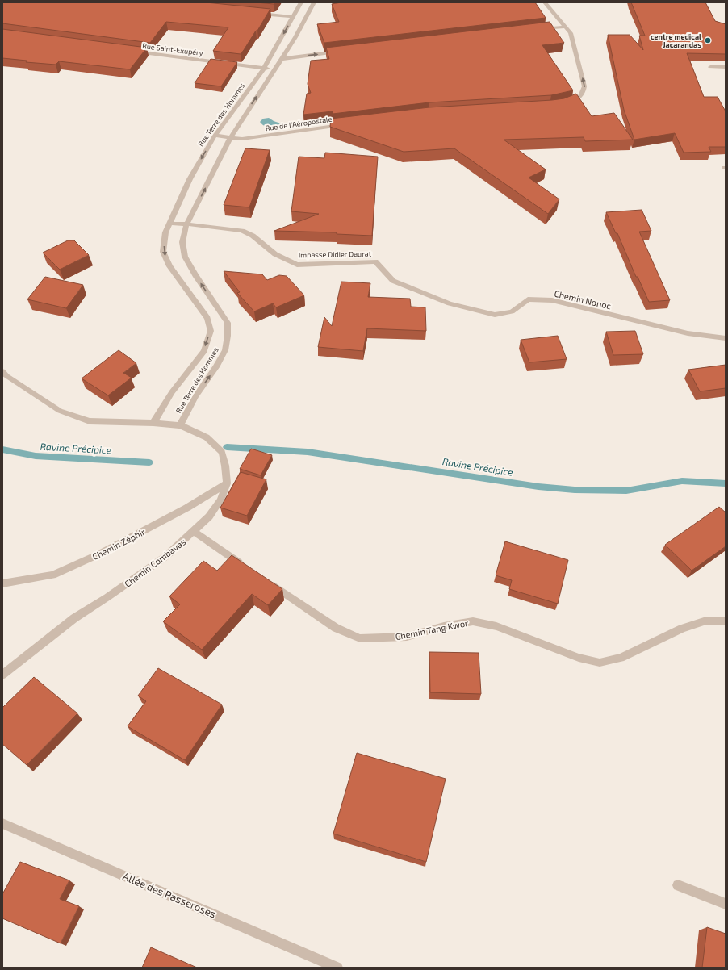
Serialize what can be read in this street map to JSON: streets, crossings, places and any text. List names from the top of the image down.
{
  "streets": {
    "street": [
      "Rue Saint-Exupéry",
      "Rue Terre des Hommes",
      "Rue de l'Aéropostale",
      "Impasse Didier Daurat",
      "Chemin Nonoc",
      "Chemin Zéphir",
      "Chemin Combavas",
      "Chemin Tang Kwor",
      "Allée des Passeroses"
    ]
  },
  "crossings": [
    ["Rue Saint-Exupéry", "Rue Terre des Hommes"],
    ["Rue Terre des Hommes", "Rue de l'Aéropostale"],
    ["Rue Terre des Hommes", "Impasse Didier Daurat"],
    ["Rue Terre des Hommes", "Chemin Combavas"],
    ["Impasse Didier Daurat", "Chemin Nonoc"],
    ["Chemin Zéphir", "Chemin Combavas"]
  ],
  "water": ["Ravine Précipice"],
  "places": ["centre medical Jacarandas"]
}
